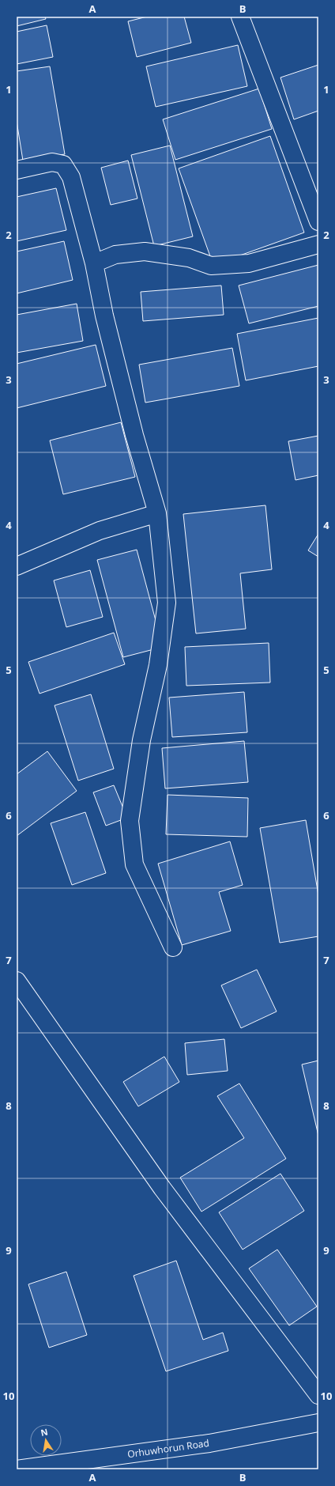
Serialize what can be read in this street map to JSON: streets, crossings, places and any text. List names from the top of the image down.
{
  "streets": {
    "street": ["Orhuwhorun Road"]
  },
  "north": "top",
  "grid": {
    "columns": ["A", "B"],
    "rows": [
      "1",
      "2",
      "3",
      "4",
      "5",
      "6",
      "7",
      "8",
      "9",
      "10"
    ]
  }
}
